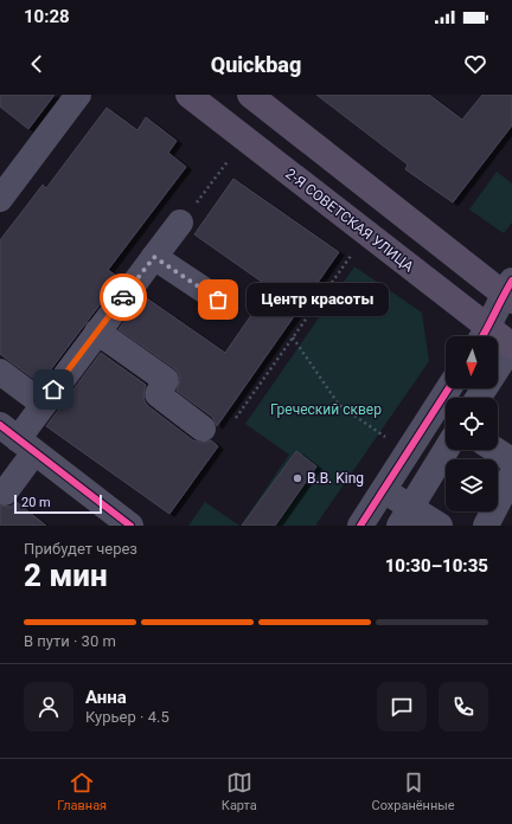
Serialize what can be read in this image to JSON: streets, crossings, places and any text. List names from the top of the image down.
{
  "streets": {
    "main road": ["2-Я СОВЕТСКАЯ УЛИЦА"]
  },
  "parks": ["Греческий сквер"],
  "places": ["Центр красоты", "B.B. King"],
  "scale_bar": "20 m",
  "north": "bottom",
  "page": {
    "status": "10:28",
    "header": "Quickbag",
    "bubble": "Центр красоты",
    "scale": "20 m",
    "heading": ["2 мин", "Прибудет через", "10:30–10:35"],
    "panel": ["Анна", "Курьер · 4.5"],
    "bar": "В пути · 30 m",
    "tabs": ["Главная", "Карта", "Сохранённые"]
  }
}
